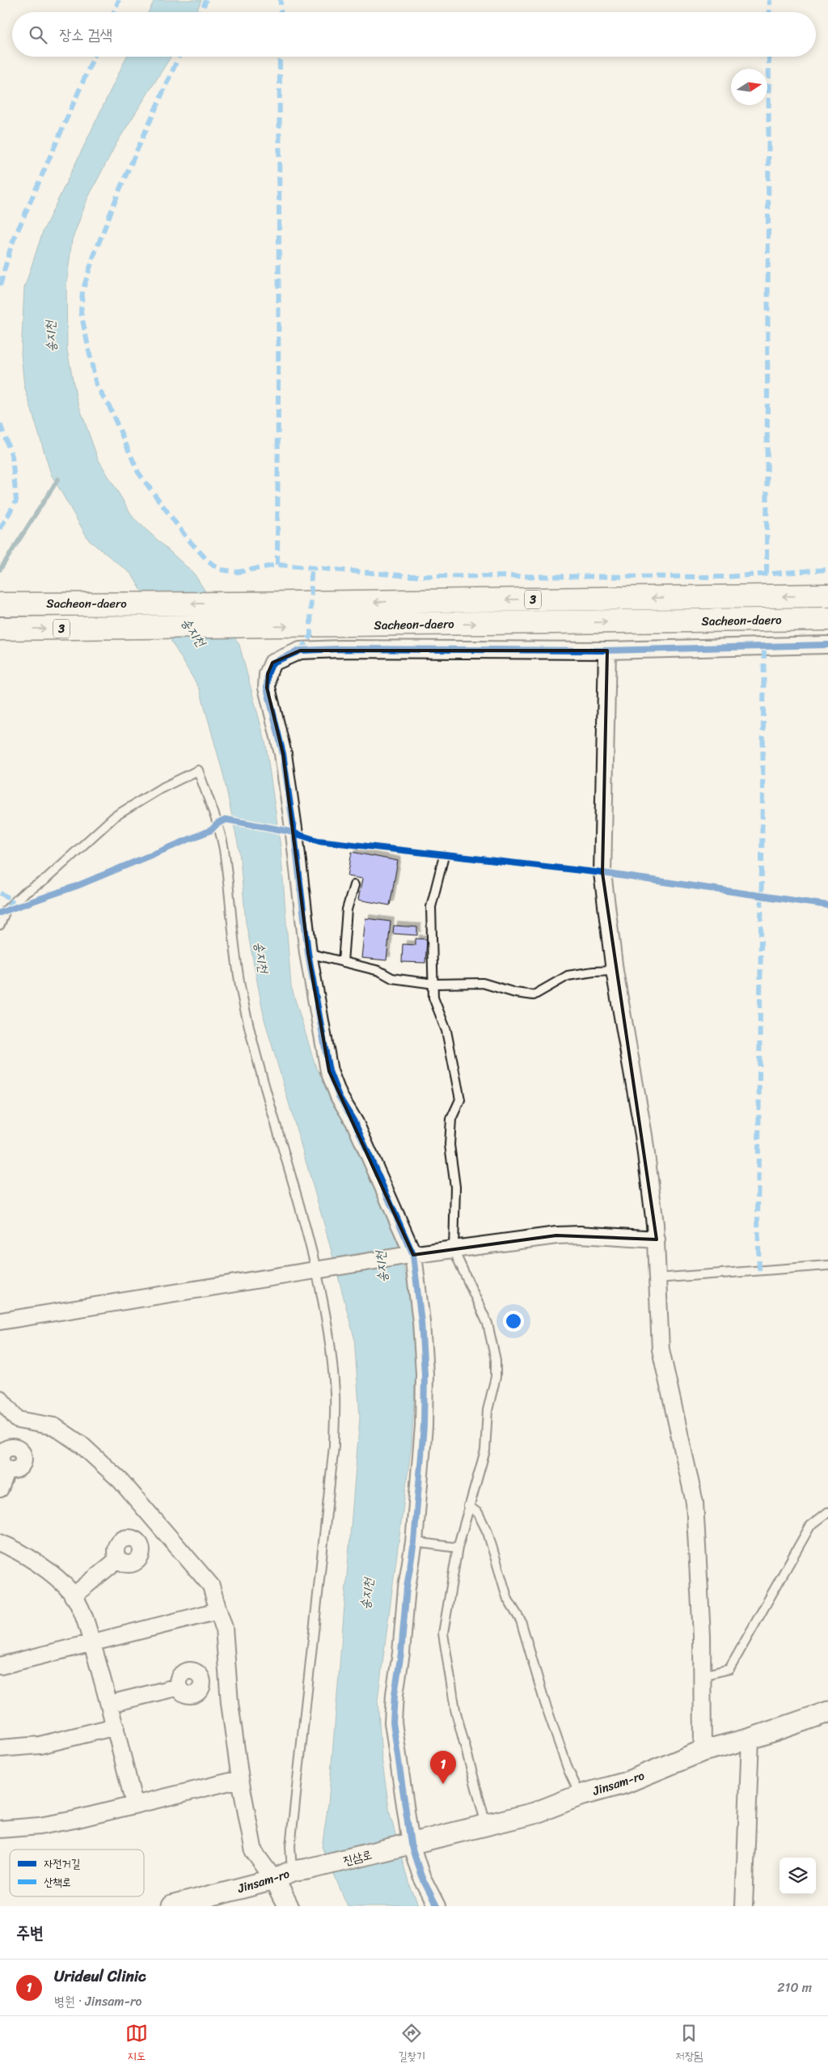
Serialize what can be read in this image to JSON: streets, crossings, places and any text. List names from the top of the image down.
{
  "streets": {
    "main road": ["3", "Sacheon-daero"],
    "street": ["Jinsam-ro", "진삼로"]
  },
  "crossings": [
    ["Jinsam-ro", "진삼로"]
  ],
  "water": ["송지천"],
  "legend": ["자전거길", "산책로"],
  "north": "right",
  "page": {
    "search": "장소 검색",
    "pins": "1",
    "heading": "주변",
    "list": [
      {
        "mark": "1",
        "name": "Urideul Clinic",
        "note": "병원 · Jinsam-ro",
        "value": "210 m"
      }
    ],
    "nav": ["지도", "길찾기", "저장됨"]
  }
}
